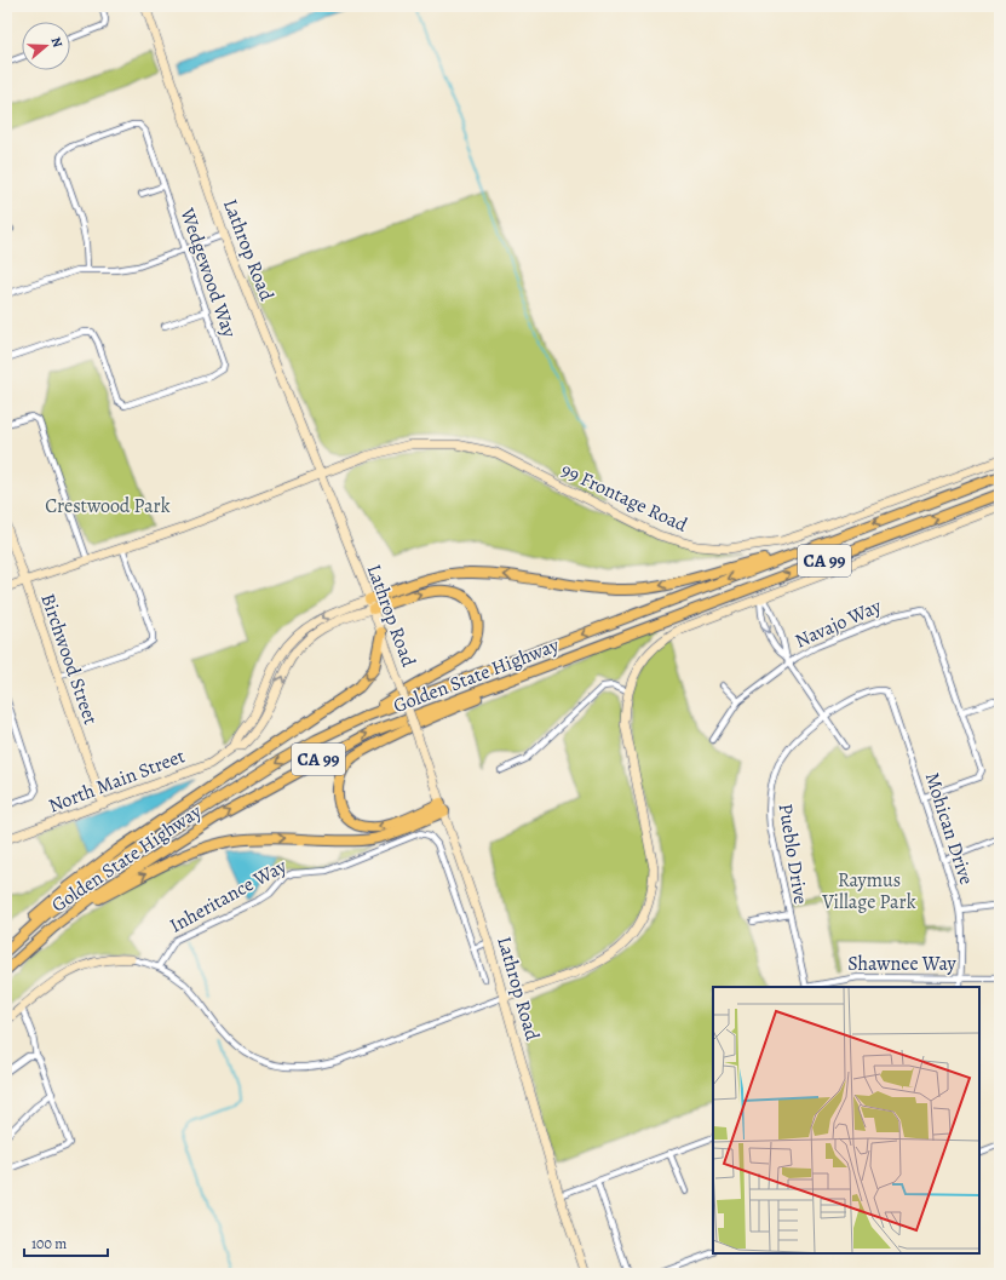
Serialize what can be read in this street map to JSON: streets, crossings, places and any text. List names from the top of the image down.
{
  "streets": {
    "highway": ["CA 99", "Golden State Highway"],
    "street": [
      "Lathrop Road",
      "Wedgewood Way",
      "99 Frontage Road",
      "Navajo Way",
      "Birchwood Street",
      "North Main Street",
      "Mohican Drive",
      "Pueblo Drive",
      "Inheritance Way",
      "Shawnee Way"
    ]
  },
  "crossings": [
    ["Lathrop Road", "99 Frontage Road"],
    ["Lathrop Road", "North Main Street"],
    ["99 Frontage Road", "Birchwood Street"],
    ["Birchwood Street", "North Main Street"],
    ["Mohican Drive", "Pueblo Drive"],
    ["Mohican Drive", "Shawnee Way"],
    ["Pueblo Drive", "Shawnee Way"]
  ],
  "parks": ["Crestwood Park", "Raymus Village Park"],
  "scale_bar": "100 m",
  "north": "right"
}
